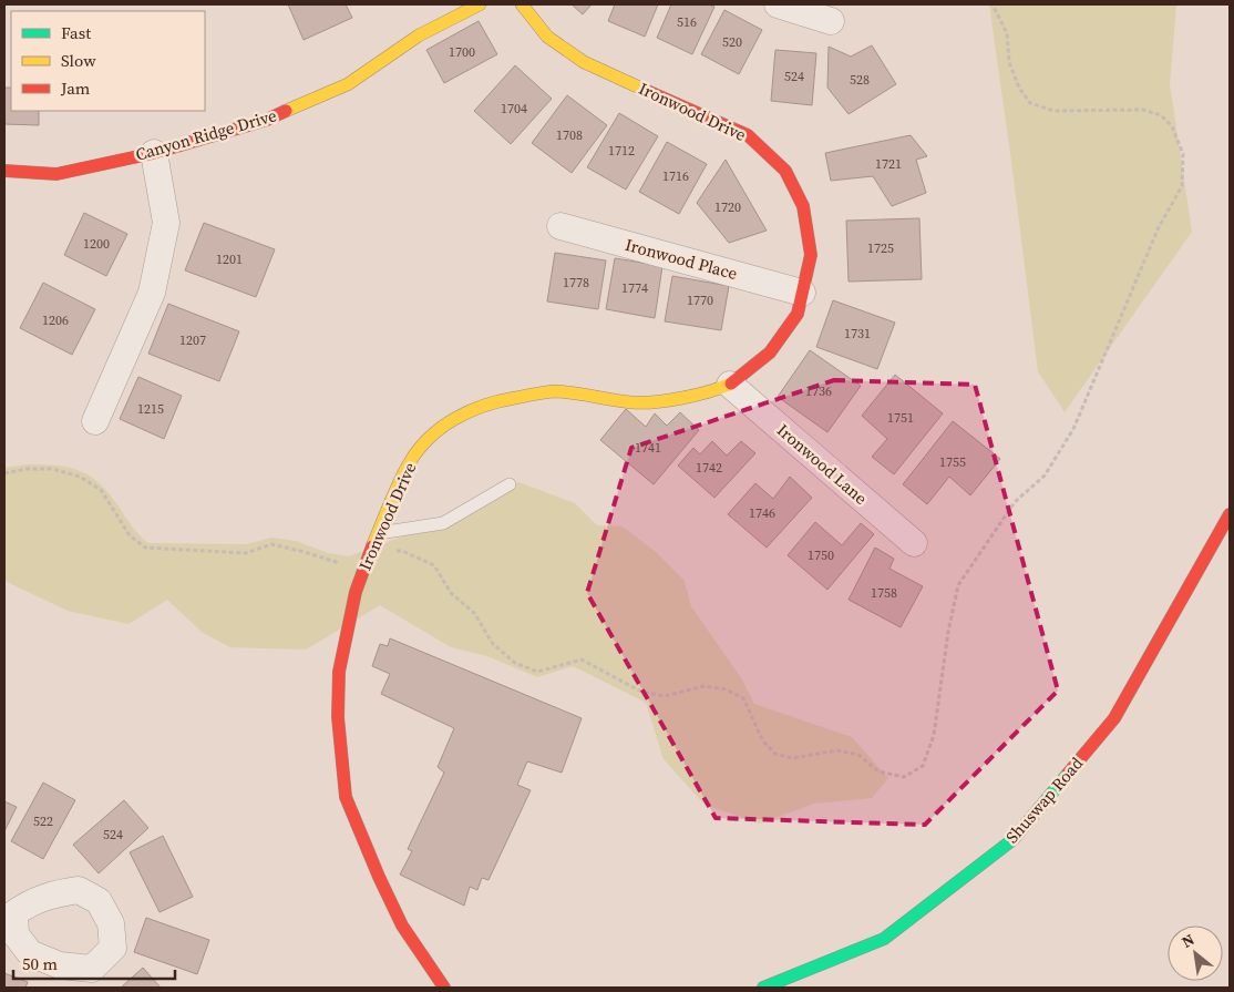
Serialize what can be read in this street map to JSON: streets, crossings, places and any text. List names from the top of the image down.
{
  "streets": {
    "street": [
      "Ironwood Drive",
      "Canyon Ridge Drive",
      "Ironwood Place",
      "Ironwood Lane",
      "Shuswap Road"
    ]
  },
  "crossings": [
    ["Ironwood Drive", "Ironwood Place"],
    ["Ironwood Drive", "Ironwood Lane"]
  ],
  "house_numbers": [
    "516",
    "520",
    "1700",
    "524",
    "528",
    "1704",
    "1708",
    "1712",
    "1721",
    "1716",
    "1720",
    "1200",
    "1725",
    "1201",
    "1778",
    "1774",
    "1770",
    "1206",
    "1731",
    "1207",
    "1736",
    "1215",
    "1751",
    "1741",
    "1755",
    "1742",
    "1746",
    "1750",
    "1758",
    "522",
    "524"
  ],
  "legend": ["Fast", "Slow", "Jam"],
  "scale_bar": "50 m",
  "north": "top left"
}
